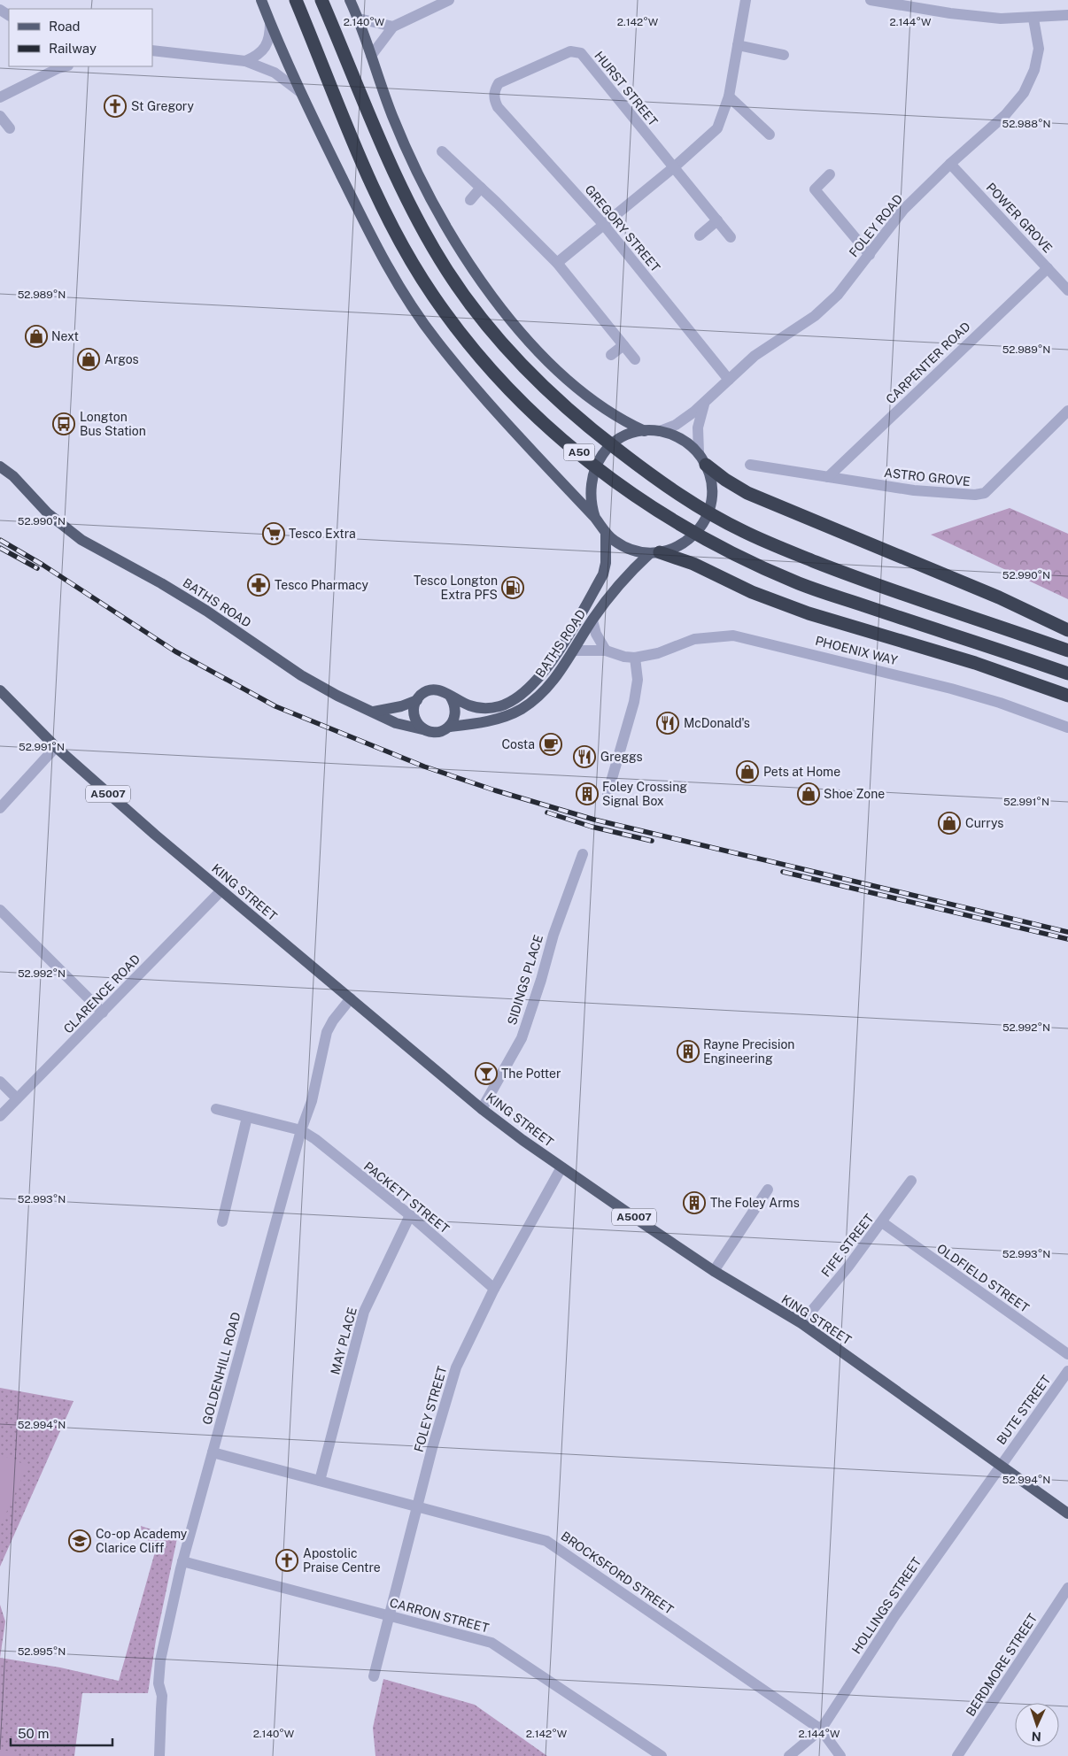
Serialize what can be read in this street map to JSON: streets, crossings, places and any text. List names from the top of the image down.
{
  "streets": {
    "highway": ["A50"],
    "main road": ["BATHS ROAD", "A5007", "KING STREET"],
    "street": [
      "HURST STREET",
      "POWER GROVE",
      "FOLEY ROAD",
      "GREGORY STREET",
      "CARPENTER ROAD",
      "ASTRO GROVE",
      "PHOENIX WAY",
      "SIDINGS PLACE",
      "CLARENCE ROAD",
      "PACKETT STREET",
      "FIFE STREET",
      "OLDFIELD STREET",
      "MAY PLACE",
      "GOLDENHILL ROAD",
      "FOLEY STREET",
      "BUTE STREET",
      "BROCKSFORD STREET",
      "HOLLINGS STREET",
      "CARRON STREET",
      "BERDMORE STREET"
    ]
  },
  "crossings": [
    ["HURST STREET", "GREGORY STREET"],
    ["POWER GROVE", "FOLEY ROAD"],
    ["POWER GROVE", "CARPENTER ROAD"],
    ["FOLEY ROAD", "GREGORY STREET"],
    ["FOLEY ROAD", "A50"],
    ["FOLEY ROAD", "BATHS ROAD"],
    ["CARPENTER ROAD", "ASTRO GROVE"],
    ["A50", "BATHS ROAD"],
    ["KING STREET", "SIDINGS PLACE"],
    ["KING STREET", "CLARENCE ROAD"],
    ["KING STREET", "FIFE STREET"],
    ["KING STREET", "GOLDENHILL ROAD"],
    ["KING STREET", "FOLEY STREET"],
    ["KING STREET", "BUTE STREET"],
    ["KING STREET", "HOLLINGS STREET"],
    ["PACKETT STREET", "MAY PLACE"],
    ["PACKETT STREET", "GOLDENHILL ROAD"],
    ["PACKETT STREET", "FOLEY STREET"],
    ["FIFE STREET", "OLDFIELD STREET"],
    ["MAY PLACE", "BROCKSFORD STREET"],
    ["GOLDENHILL ROAD", "BROCKSFORD STREET"],
    ["GOLDENHILL ROAD", "CARRON STREET"],
    ["FOLEY STREET", "BROCKSFORD STREET"],
    ["FOLEY STREET", "CARRON STREET"],
    ["BUTE STREET", "HOLLINGS STREET"],
    ["BROCKSFORD STREET", "HOLLINGS STREET"]
  ],
  "places": {
    "church": ["St Gregory", "Apostolic Praise Centre"],
    "shop": [
      "Next",
      "Argos",
      "Pets at Home",
      "Shoe Zone",
      "Currys"
    ],
    "bus stop": ["Longton Bus Station"],
    "supermarket": ["Tesco Extra"],
    "pharmacy": ["Tesco Pharmacy"],
    "fuel station": ["Tesco Longton Extra PFS"],
    "restaurant": ["McDonald's", "Greggs"],
    "cafe": ["Costa"],
    "building": ["Foley Crossing Signal Box", "Rayne Precision Engineering", "The Foley Arms"],
    "bar": ["The Potter"],
    "school or university": ["Co-op Academy Clarice Cliff"]
  },
  "legend": ["Road", "Railway"],
  "scale_bar": "50 m",
  "north": "bottom",
  "coordinates": [
    "2.140°W",
    "2.142°W",
    "2.144°W",
    "52.988°N",
    "52.989°N",
    "52.990°N",
    "52.991°N",
    "52.992°N",
    "52.993°N",
    "52.994°N",
    "52.995°N"
  ]
}
